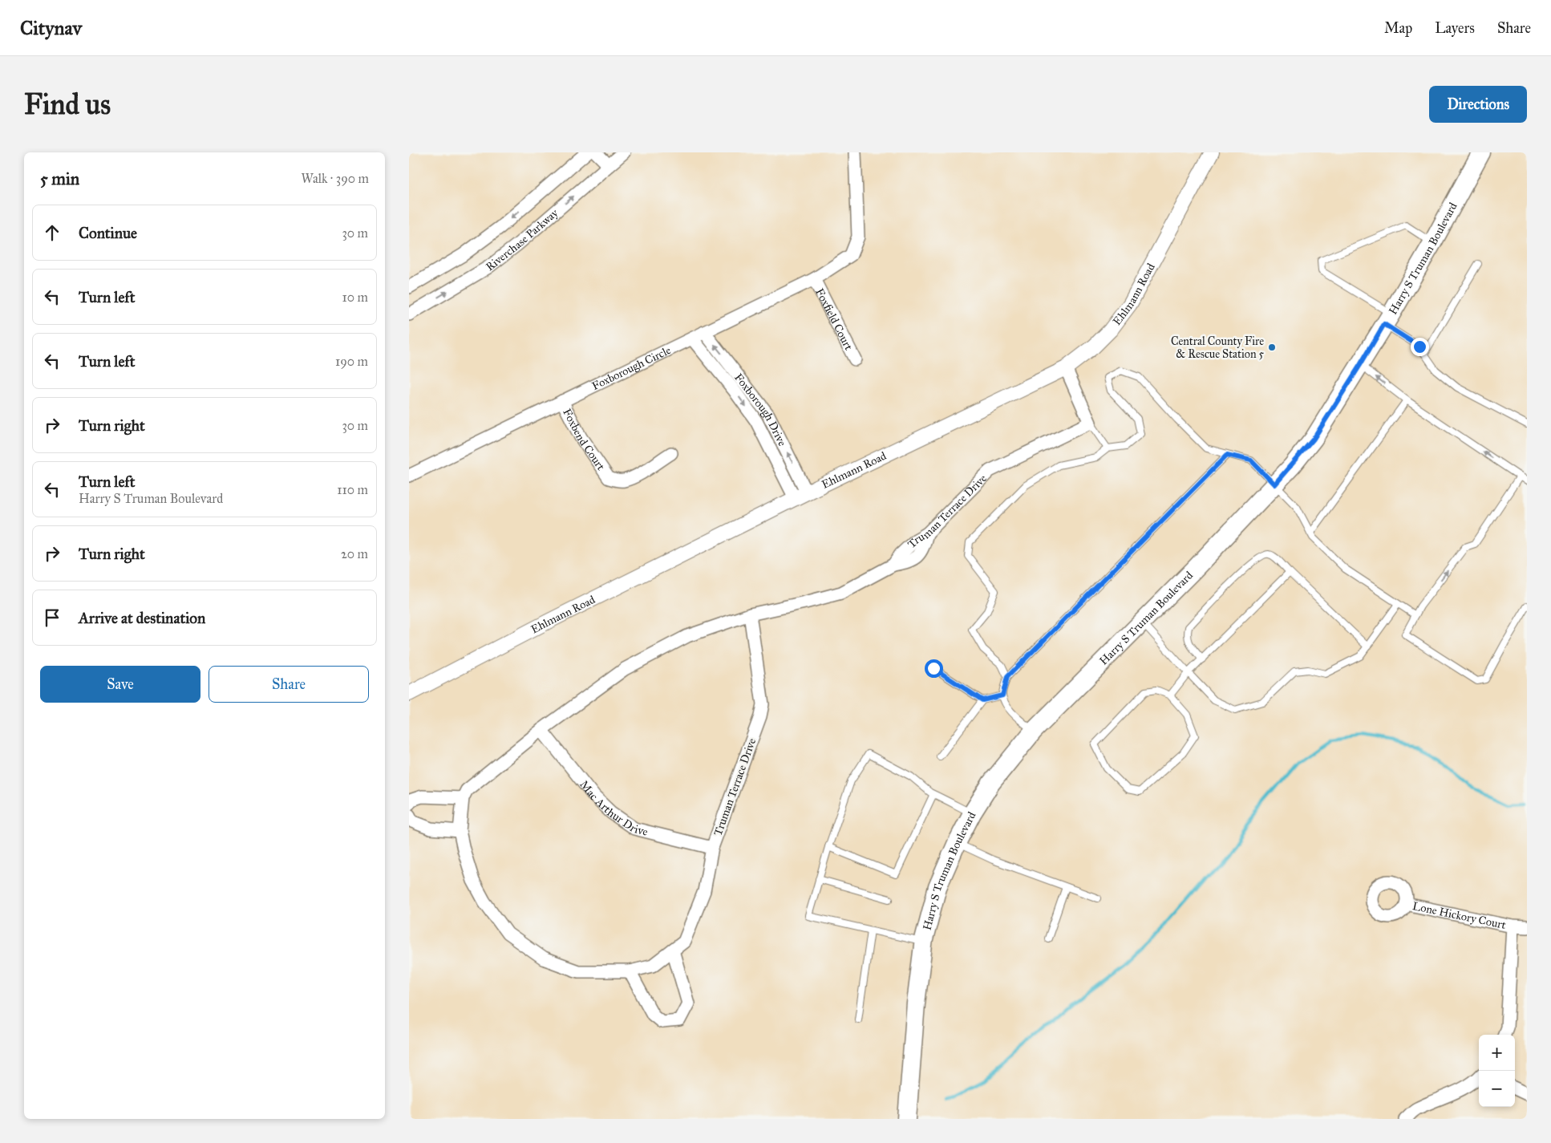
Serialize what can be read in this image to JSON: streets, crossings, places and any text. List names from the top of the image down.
{
  "streets": {
    "main road": ["Harry S Truman Boulevard"],
    "street": [
      "Riverchase Parkway",
      "Ehlmann Road",
      "Foxfield Court",
      "Foxborough Circle",
      "Foxborough Drive",
      "Foxbend Court",
      "Truman Terrace Drive",
      "Mac Arthur Drive",
      "Lone Hickory Court"
    ]
  },
  "crossings": [
    ["Ehlmann Road", "Foxborough Drive"],
    ["Foxfield Court", "Foxborough Circle"],
    ["Foxborough Circle", "Foxborough Drive"],
    ["Foxborough Circle", "Foxbend Court"],
    ["Truman Terrace Drive", "Mac Arthur Drive"]
  ],
  "places": ["Central County Fire & Rescue Station 5"],
  "page": {
    "header": "Citynav",
    "nav": ["Map", "Layers", "Share"],
    "buttons": [
      "Directions",
      ["Save", "Share"]
    ],
    "title": "Find us",
    "heading": ["5 min", "Walk · 390 m"],
    "list": [
      ["Continue", "30 m"],
      ["Turn left", "10 m"],
      ["Turn left", "190 m"],
      ["Turn right", "30 m"],
      ["Turn left", "Harry S Truman Boulevard", "110 m"],
      ["Turn right", "20 m"],
      "Arrive at destination"
    ],
    "map_buttons": ["+", "−"]
  }
}
